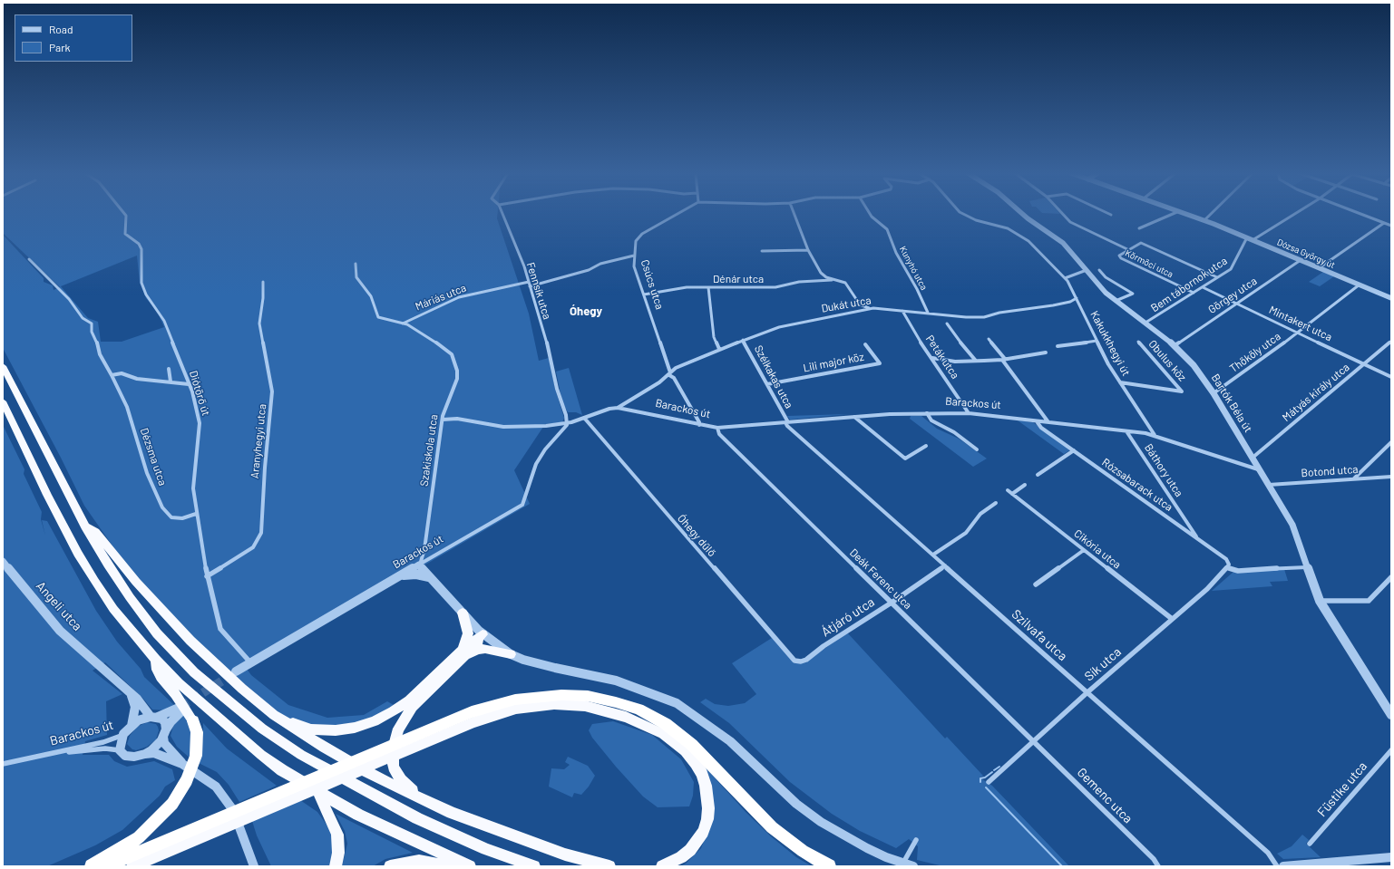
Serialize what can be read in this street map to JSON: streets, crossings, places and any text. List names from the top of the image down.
{
  "streets": {
    "street": [
      "Dózsa György út",
      "Körmöci utca",
      "Kunyhó utca",
      "Dénár utca",
      "Csúcs utca",
      "Bem tábornok utca",
      "Fennsík utca",
      "Görgey utca",
      "Máriás utca",
      "Dukát utca",
      "Mintakert utca",
      "Kakukkhegyi út",
      "Thököly utca",
      "Peták utca",
      "Obulus köz",
      "Lili major köz",
      "Szélkakas utca",
      "Mátyás király utca",
      "Diótörő út",
      "Barackos út",
      "Bartók Béla út",
      "Aranyhegyi utca",
      "Szakiskola utca",
      "Dézsma utca",
      "Báthory utca",
      "Botond utca",
      "Rózsabarack utca",
      "Óhegy dűlő",
      "Cikória utca",
      "Deák Ferenc utca",
      "Angeli utca",
      "Átjáró utca",
      "Szilvafa utca",
      "Sík utca",
      "Füstike utca",
      "Gemenc utca"
    ]
  },
  "crossings": [
    ["Dózsa György út", "Bem tábornok utca"],
    ["Dózsa György út", "Görgey utca"],
    ["Dózsa György út", "Thököly utca"],
    ["Körmöci utca", "Bem tábornok utca"],
    ["Kunyhó utca", "Dukát utca"],
    ["Dénár utca", "Csúcs utca"],
    ["Csúcs utca", "Dukát utca"],
    ["Csúcs utca", "Barackos út"],
    ["Bem tábornok utca", "Mintakert utca"],
    ["Bem tábornok utca", "Bartók Béla út"],
    ["Fennsík utca", "Máriás utca"],
    ["Fennsík utca", "Barackos út"],
    ["Görgey utca", "Mintakert utca"],
    ["Görgey utca", "Bartók Béla út"],
    ["Máriás utca", "Szakiskola utca"],
    ["Dukát utca", "Kakukkhegyi út"],
    ["Dukát utca", "Peták utca"],
    ["Dukát utca", "Szélkakas utca"],
    ["Dukát utca", "Barackos út"],
    ["Mintakert utca", "Thököly utca"],
    ["Mintakert utca", "Mátyás király utca"],
    ["Kakukkhegyi út", "Obulus köz"],
    ["Kakukkhegyi út", "Barackos út"],
    ["Thököly utca", "Bartók Béla út"],
    ["Peták utca", "Barackos út"],
    ["Lili major köz", "Szélkakas utca"],
    ["Szélkakas utca", "Barackos út"],
    ["Szélkakas utca", "Szilvafa utca"],
    ["Mátyás király utca", "Bartók Béla út"],
    ["Diótörő út", "Barackos út"],
    ["Diótörő út", "Aranyhegyi utca"],
    ["Diótörő út", "Dézsma utca"],
    ["Barackos út", "Bartók Béla út"],
    ["Barackos út", "Szakiskola utca"],
    ["Barackos út", "Báthory utca"],
    ["Barackos út", "Rózsabarack utca"],
    ["Barackos út", "Óhegy dűlő"],
    ["Barackos út", "Deák Ferenc utca"],
    ["Barackos út", "Angeli utca"],
    ["Barackos út", "Szilvafa utca"],
    ["Bartók Béla út", "Botond utca"],
    ["Báthory utca", "Rózsabarack utca"],
    ["Rózsabarack utca", "Sík utca"],
    ["Óhegy dűlő", "Átjáró utca"],
    ["Cikória utca", "Sík utca"],
    ["Deák Ferenc utca", "Átjáró utca"],
    ["Deák Ferenc utca", "Sík utca"],
    ["Deák Ferenc utca", "Gemenc utca"],
    ["Átjáró utca", "Szilvafa utca"],
    ["Szilvafa utca", "Sík utca"],
    ["Sík utca", "Gemenc utca"]
  ],
  "districts": ["Óhegy"],
  "legend": ["Road", "Park"]
}
